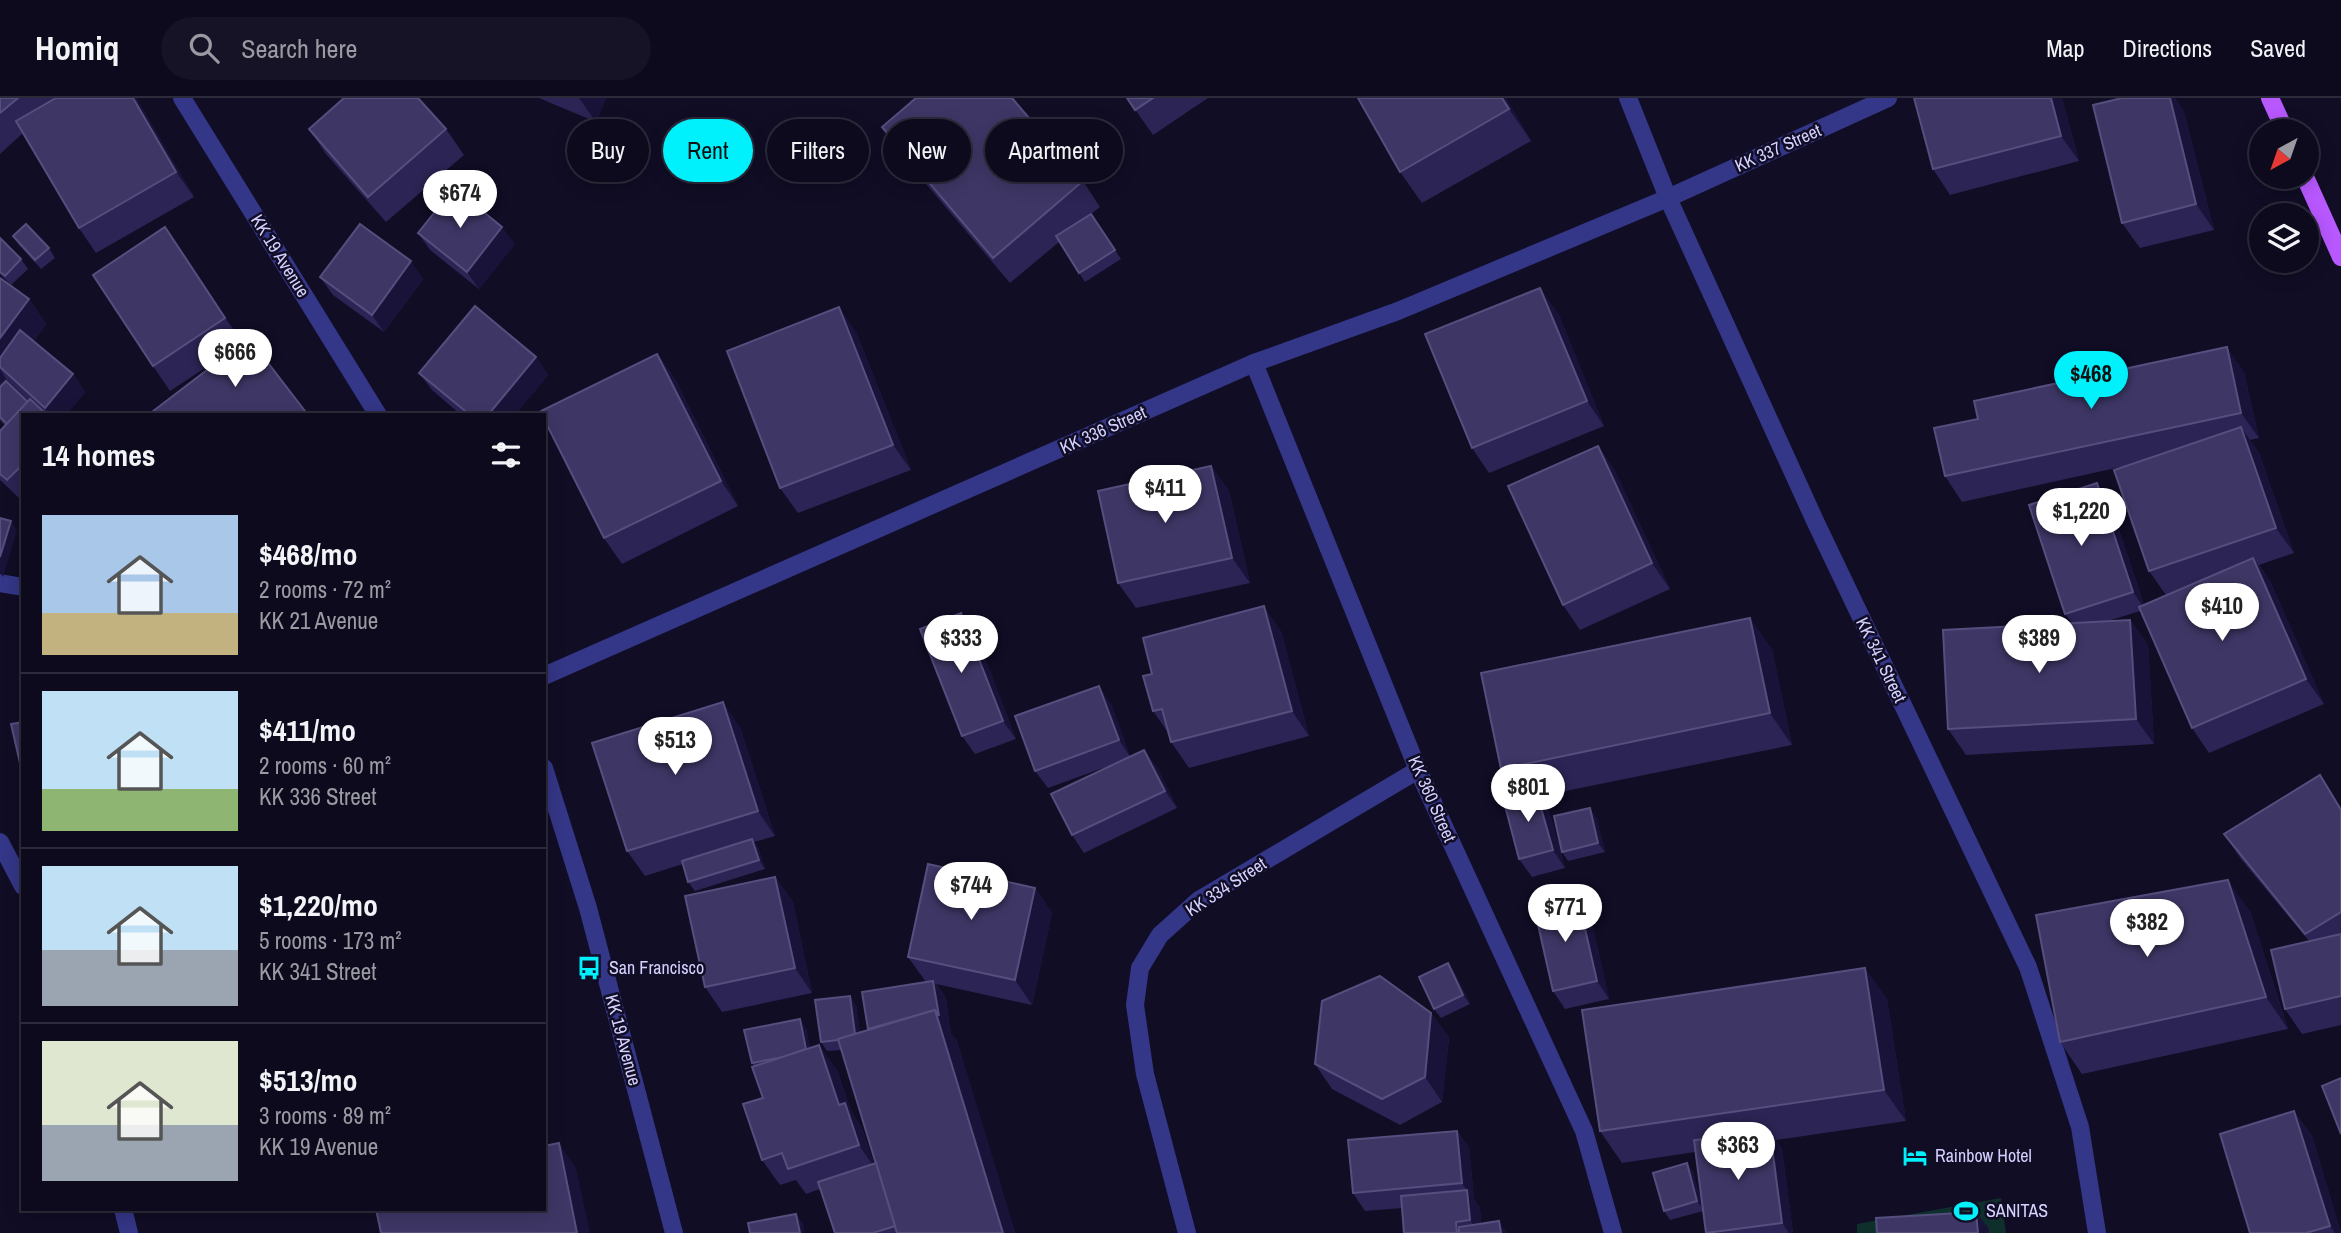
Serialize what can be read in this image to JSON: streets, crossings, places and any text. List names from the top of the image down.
{
  "streets": {
    "street": [
      "KK 337 Street",
      "KK 19 Avenue",
      "KK 336 Street",
      "KK 341 Street",
      "KK 360 Street",
      "KK 334 Street"
    ]
  },
  "crossings": [
    ["KK 337 Street", "KK 336 Street"],
    ["KK 337 Street", "KK 341 Street"],
    ["KK 336 Street", "KK 341 Street"],
    ["KK 336 Street", "KK 360 Street"],
    ["KK 360 Street", "KK 334 Street"]
  ],
  "places": {
    "bus stop": ["San Francisco"],
    "hotel": ["Rainbow Hotel"],
    "sports": ["SANITAS"]
  },
  "north": "bottom left",
  "page": {
    "header": "Homiq",
    "search": "Search here",
    "nav": ["Map", "Directions", "Saved"],
    "chip": [
      "Buy",
      "Rent",
      "Filters",
      "New",
      "Apartment"
    ],
    "price": [
      "$674",
      "$666",
      "$468",
      "$411",
      "$1,220",
      "$410",
      "$333",
      "$389",
      "$513",
      "$801",
      "$744",
      "$771",
      "$382",
      "$363"
    ],
    "heading": "14 homes",
    "list": [
      {
        "name": "$468/mo",
        "note": "2 rooms · 72 m² · KK 21 Avenue"
      },
      {
        "name": "$411/mo",
        "note": "2 rooms · 60 m² · KK 336 Street"
      },
      {
        "name": "$1,220/mo",
        "note": "5 rooms · 173 m² · KK 341 Street"
      },
      {
        "name": "$513/mo",
        "note": "3 rooms · 89 m² · KK 19 Avenue"
      }
    ]
  }
}
